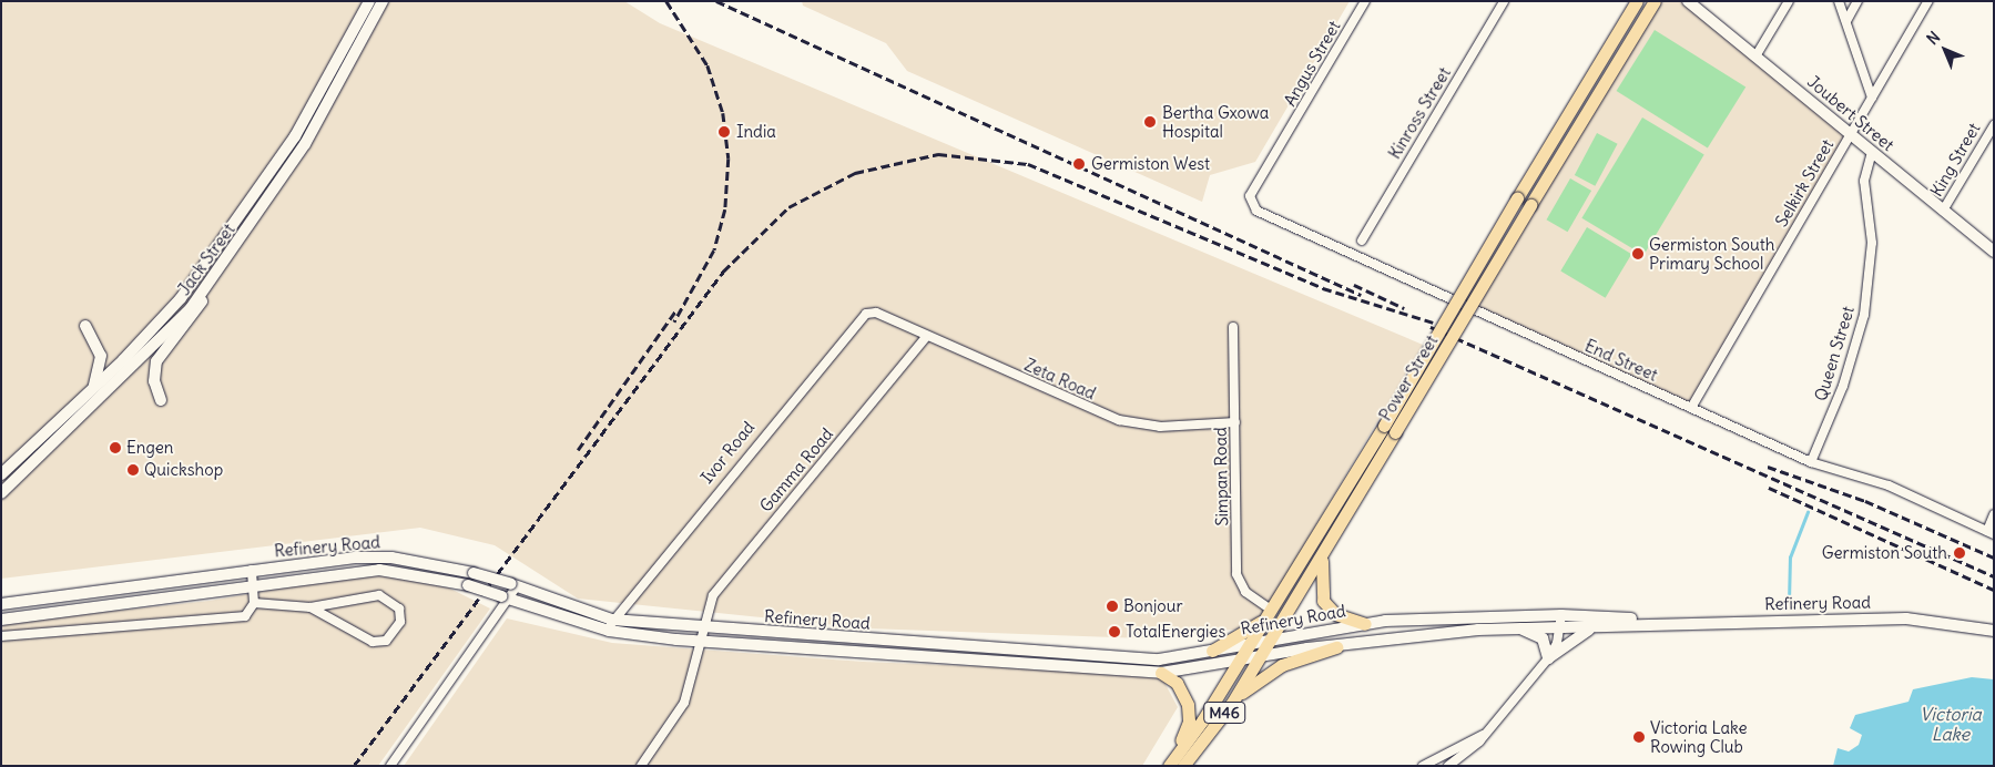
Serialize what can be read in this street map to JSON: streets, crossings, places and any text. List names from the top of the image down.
{
  "streets": {
    "main road": [
      "Joubert Street",
      "Jack Street",
      "Power Street",
      "Refinery Road",
      "M46"
    ],
    "street": [
      "Angus Street",
      "Kinross Street",
      "King Street",
      "Selkirk Street",
      "Queen Street",
      "End Street",
      "Zeta Road",
      "Ivor Road",
      "Gamma Road",
      "Simpan Road"
    ]
  },
  "crossings": [
    ["Angus Street", "End Street"],
    ["Joubert Street", "King Street"],
    ["Joubert Street", "Selkirk Street"],
    ["Joubert Street", "Queen Street"],
    ["Selkirk Street", "End Street"],
    ["Queen Street", "End Street"],
    ["Power Street", "Simpan Road"],
    ["Power Street", "Refinery Road"],
    ["Zeta Road", "Ivor Road"],
    ["Zeta Road", "Gamma Road"],
    ["Zeta Road", "Simpan Road"],
    ["Ivor Road", "Refinery Road"],
    ["Gamma Road", "Refinery Road"]
  ],
  "water": ["Victoria Lake"],
  "places": [
    "Bertha Gxowa Hospital",
    "India",
    "Germiston West",
    "Germiston South Primary School",
    "Engen",
    "Quickshop",
    "Germiston South",
    "Bonjour",
    "TotalEnergies",
    "Victoria Lake Rowing Club"
  ],
  "north": "top left"
}
